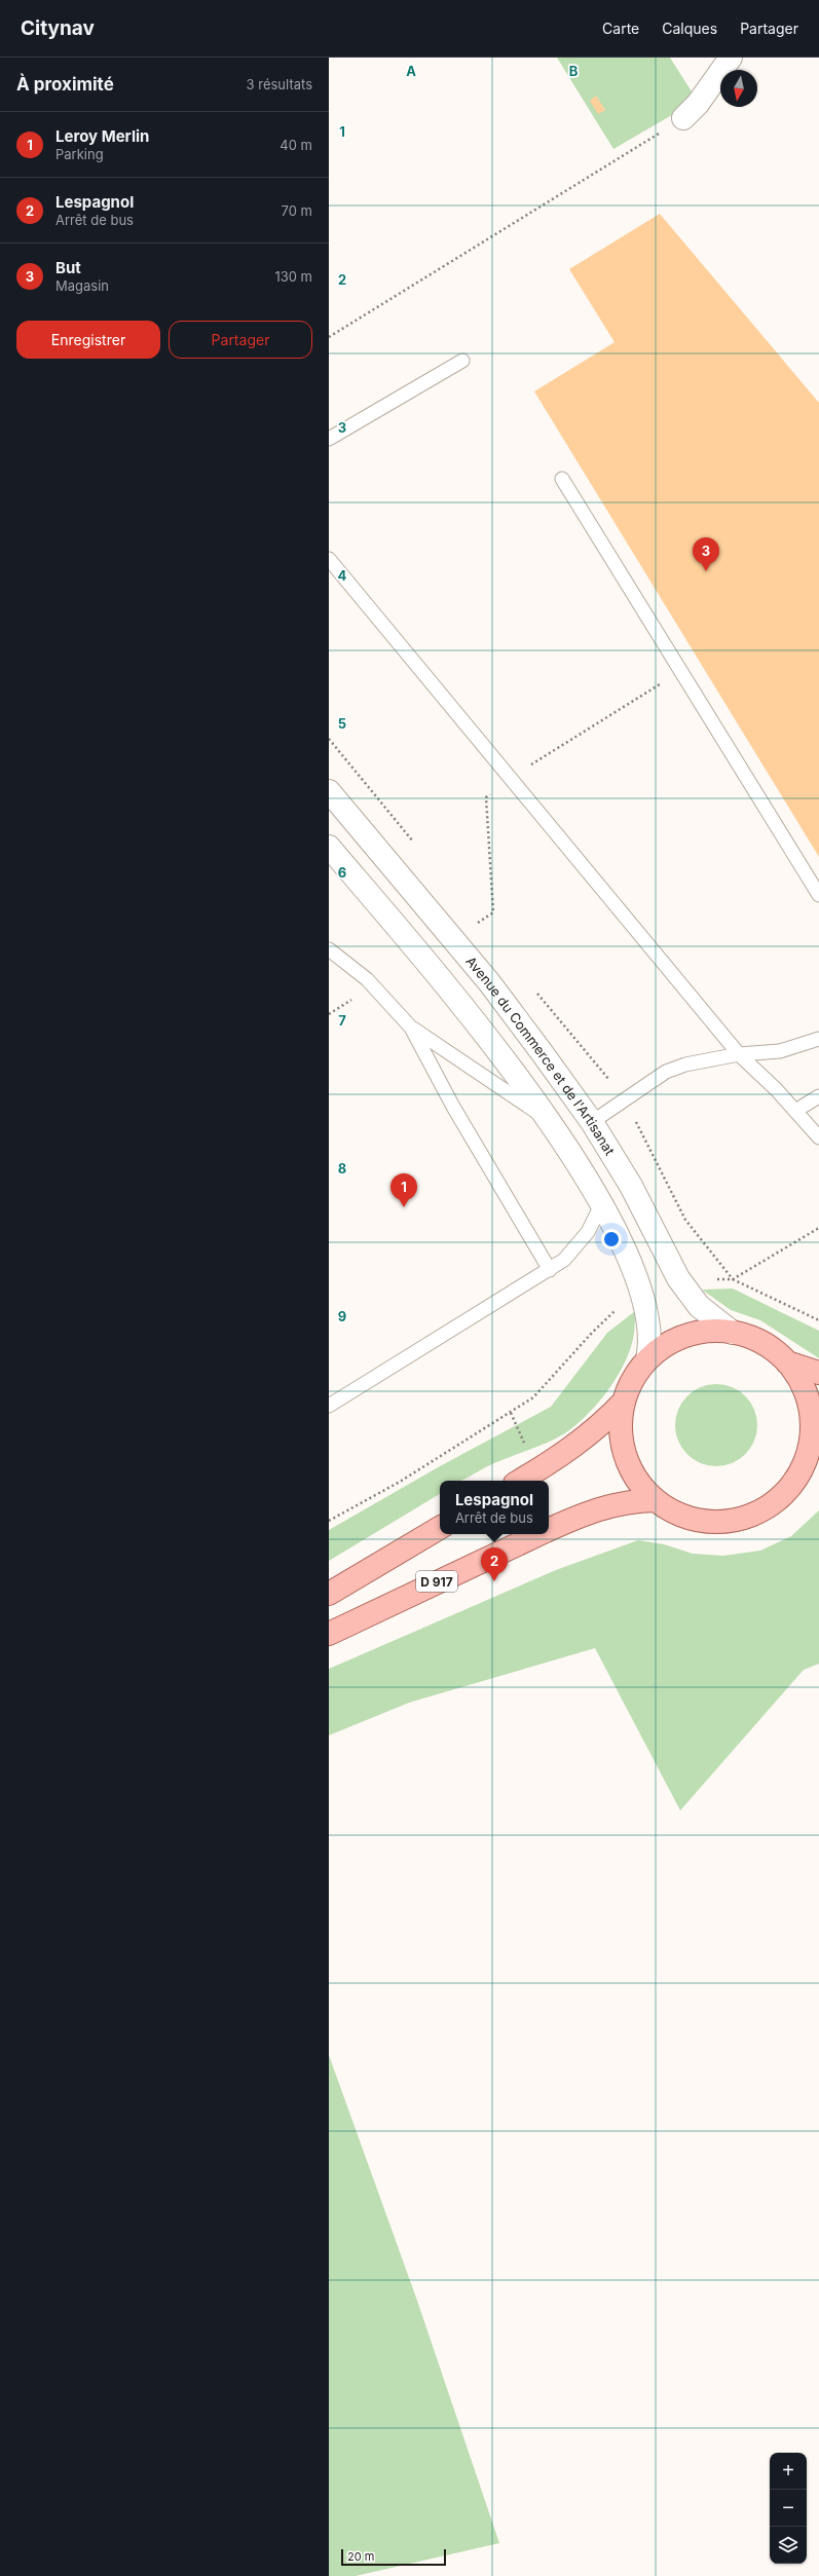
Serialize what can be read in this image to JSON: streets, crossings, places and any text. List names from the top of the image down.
{
  "streets": {
    "main road": ["D 917"],
    "street": ["Avenue du Commerce et de l'Artisanat"]
  },
  "scale_bar": "20 m",
  "north": "bottom",
  "page": {
    "header": "Citynav",
    "nav": ["Carte", "Calques", "Partager"],
    "heading": ["À proximité", "3 résultats"],
    "list": [
      {
        "mark": "1",
        "name": "Leroy Merlin",
        "note": "Parking",
        "value": "40 m"
      },
      {
        "mark": "2",
        "name": "Lespagnol",
        "note": "Arrêt de bus",
        "value": "70 m"
      },
      {
        "mark": "3",
        "name": "But",
        "note": "Magasin",
        "value": "130 m"
      }
    ],
    "buttons": ["Enregistrer", "Partager"],
    "pins": ["3", "1", "2"],
    "popup": ["Lespagnol", "Arrêt de bus"],
    "map_buttons": ["+", "−"],
    "scale": "20 m"
  },
  "grid": {
    "columns": ["A", "B"],
    "rows": [
      "1",
      "2",
      "3",
      "4",
      "5",
      "6",
      "7",
      "8",
      "9"
    ]
  }
}
